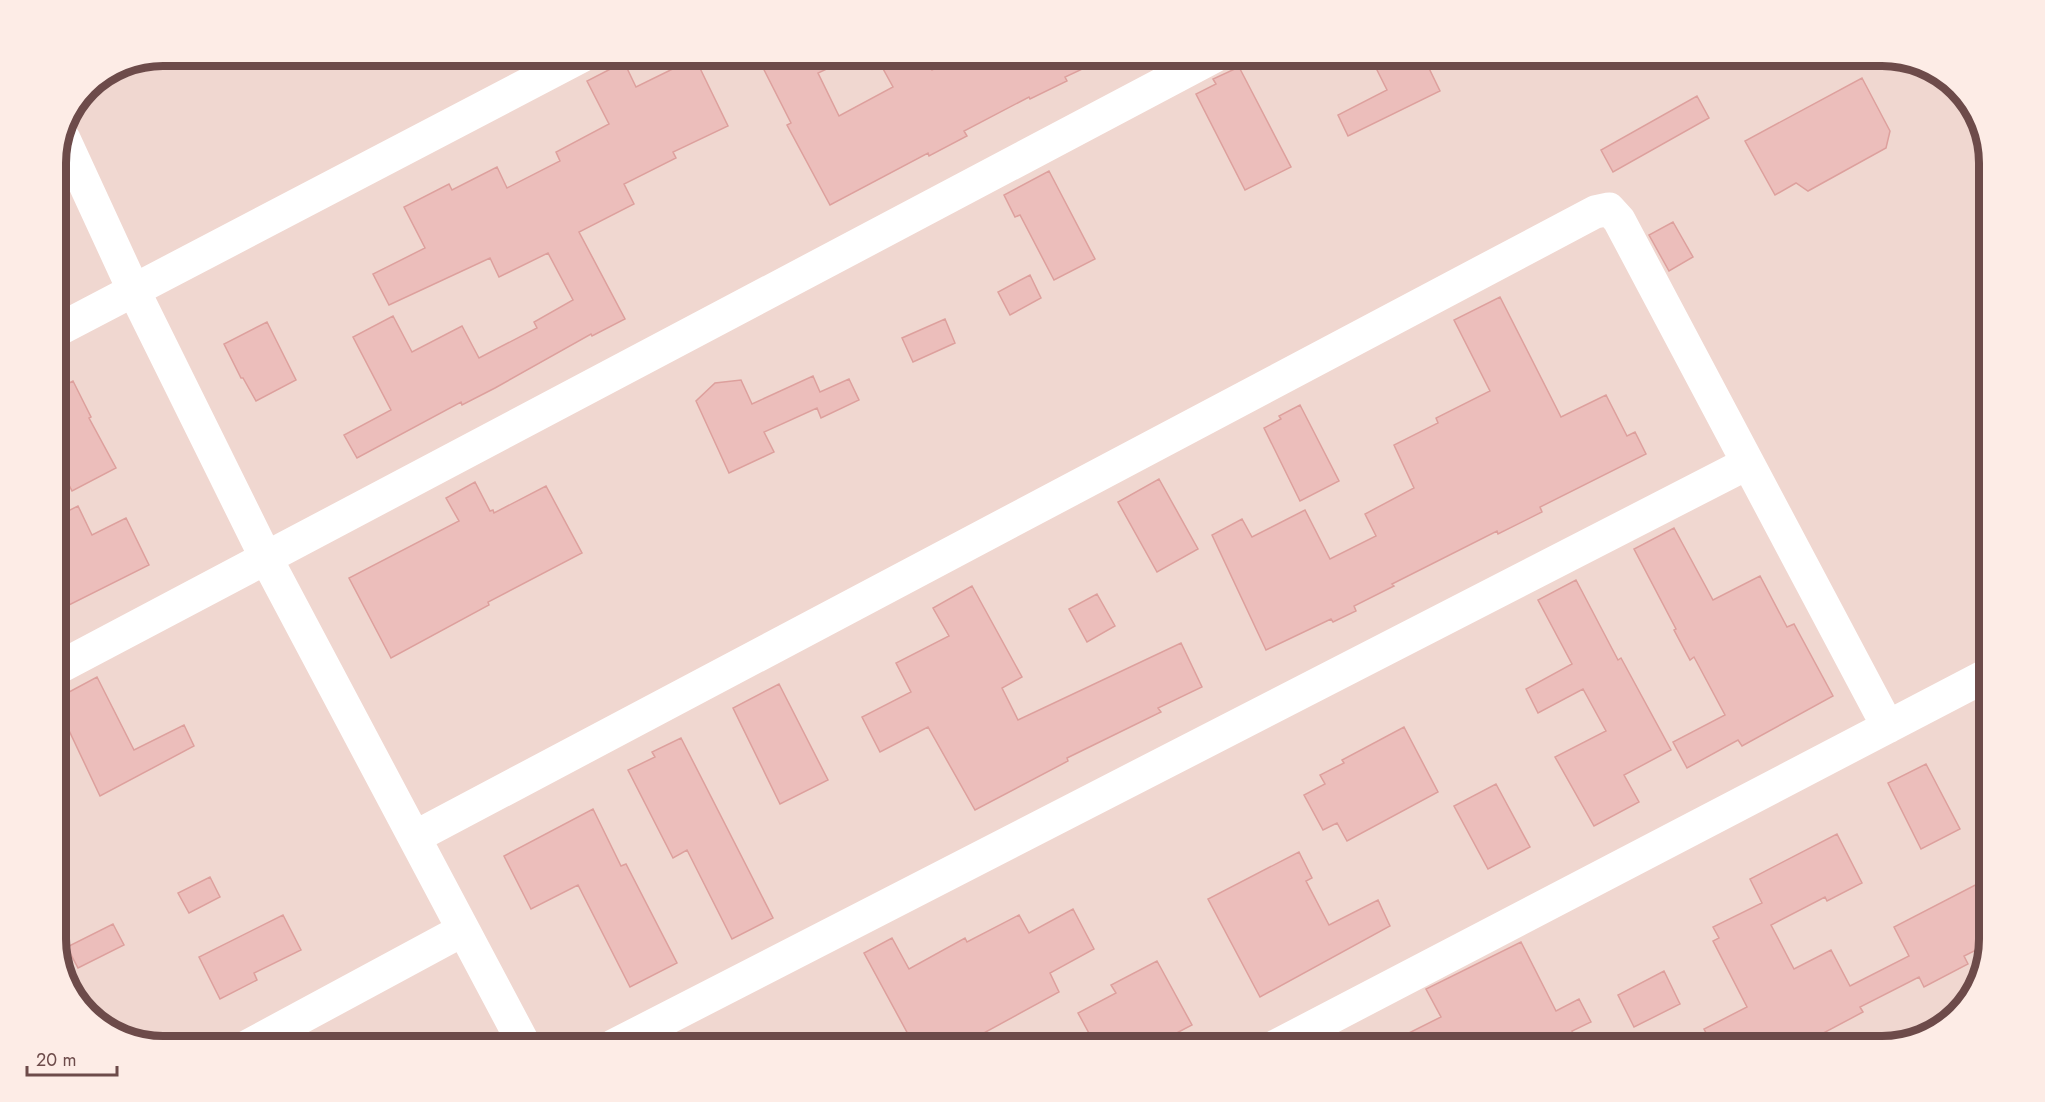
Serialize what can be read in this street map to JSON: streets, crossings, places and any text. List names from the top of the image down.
{
  "scale_bar": "20 m"
}
